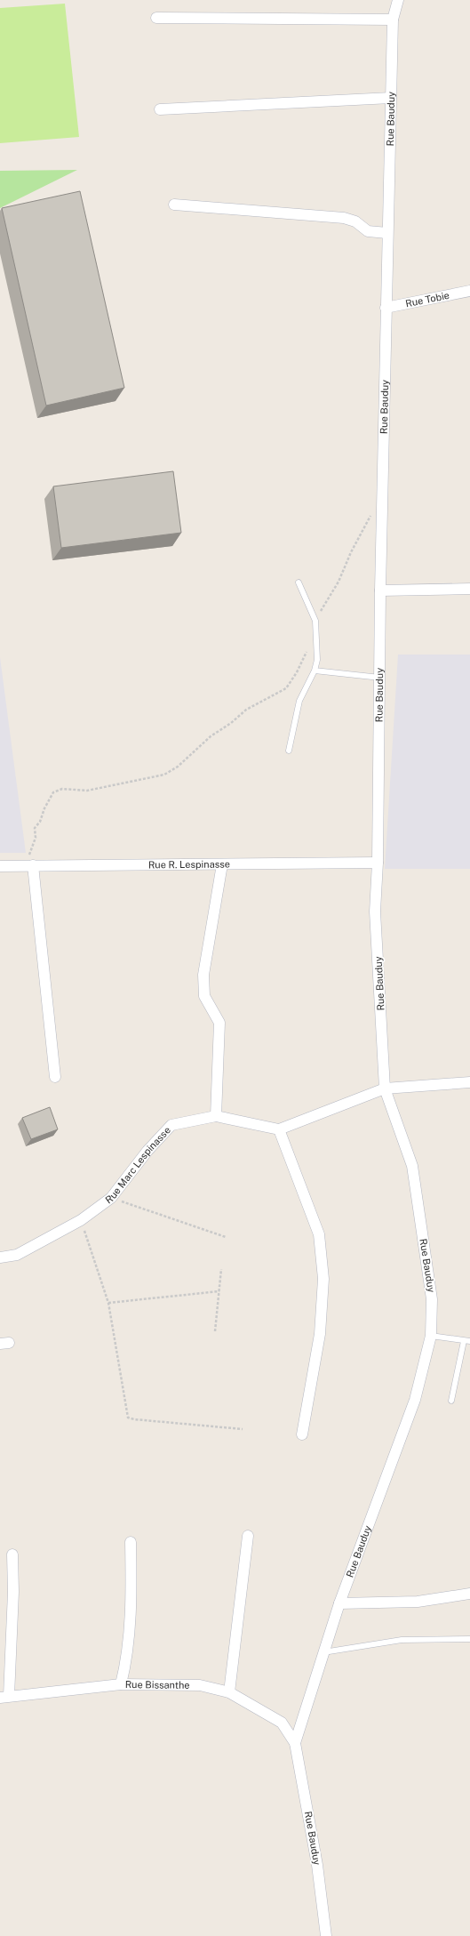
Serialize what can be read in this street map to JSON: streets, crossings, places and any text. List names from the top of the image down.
{
  "streets": {
    "street": [
      "Rue Bauduy",
      "Rue Tobie",
      "Rue R. Lespinasse",
      "Rue Marc Lespinasse",
      "Rue Bissanthe"
    ]
  },
  "crossings": [
    ["Rue Bauduy", "Rue Tobie"],
    ["Rue Bauduy", "Rue R. Lespinasse"],
    ["Rue Bauduy", "Rue Bissanthe"]
  ]
}
